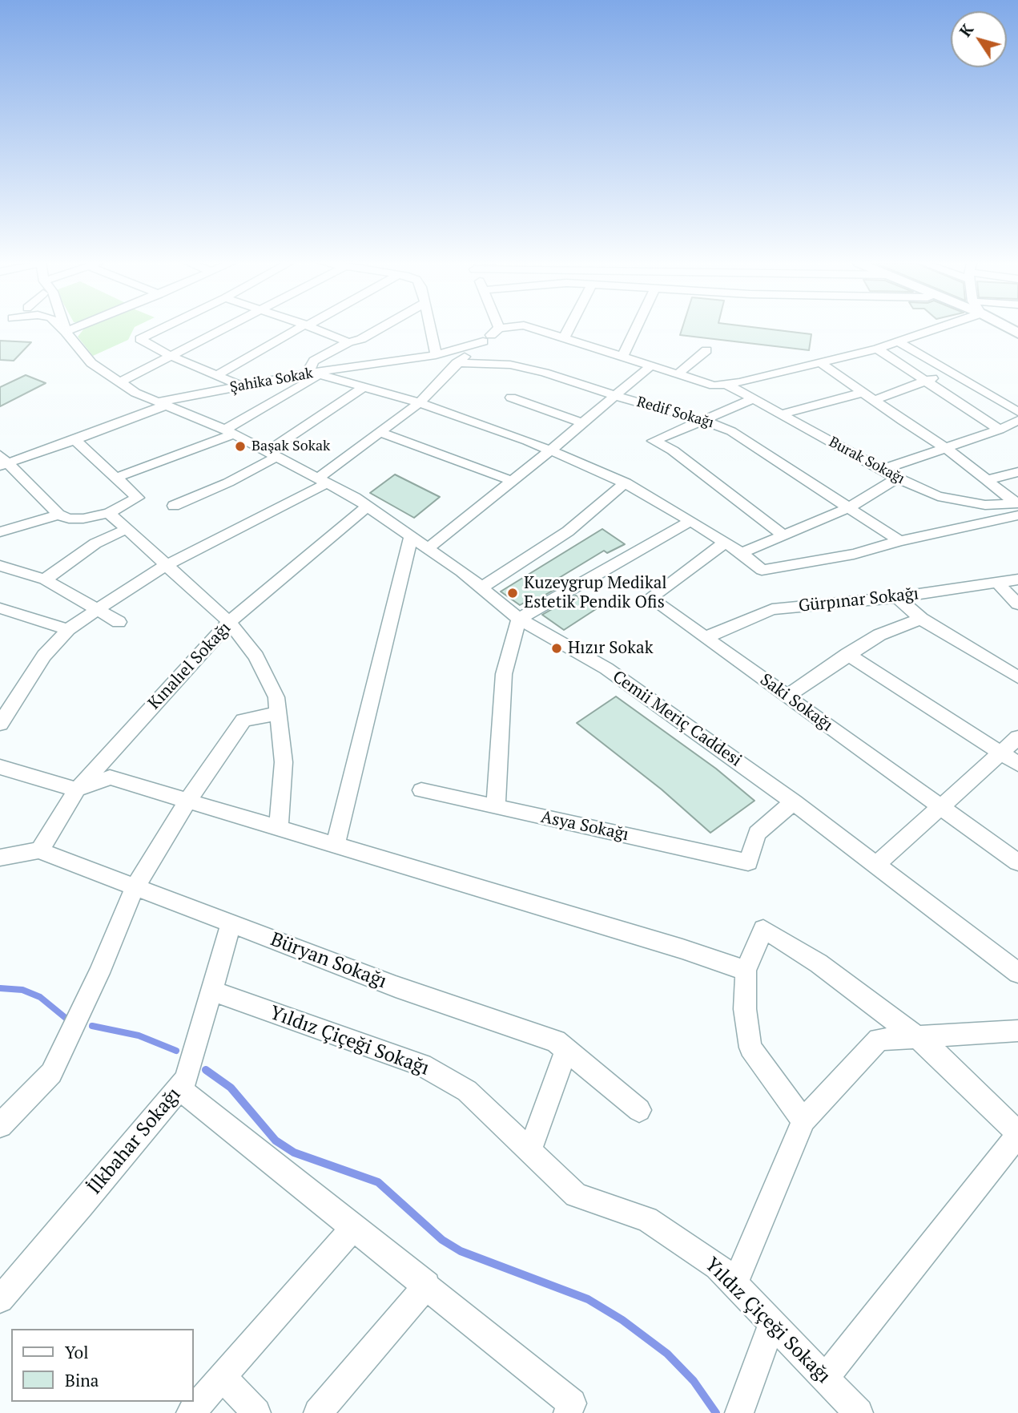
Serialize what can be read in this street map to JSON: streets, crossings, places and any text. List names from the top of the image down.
{
  "streets": {
    "street": [
      "Şahika Sokak",
      "Redif Sokağı",
      "Burak Sokağı",
      "Gürpınar Sokağı",
      "Kınalıel Sokağı",
      "Saki Sokağı",
      "Cemii Meriç Caddesi",
      "Asya Sokağı",
      "Büryan Sokağı",
      "Yıldız Çiçeği Sokağı",
      "İlkbahar Sokağı"
    ]
  },
  "crossings": [
    ["Şahika Sokak", "Cemii Meriç Caddesi"],
    ["Gürpınar Sokağı", "Saki Sokağı"],
    ["Kınalıel Sokağı", "Cemii Meriç Caddesi"],
    ["Kınalıel Sokağı", "Büryan Sokağı"],
    ["Cemii Meriç Caddesi", "Asya Sokağı"],
    ["Büryan Sokağı", "İlkbahar Sokağı"],
    ["Yıldız Çiçeği Sokağı", "İlkbahar Sokağı"]
  ],
  "places": ["Başak Sokak", "Kuzeygrup Medikal Estetik Pendik Ofis", "Hızır Sokak"],
  "legend": ["Yol", "Bina"],
  "north": "top left"
}
